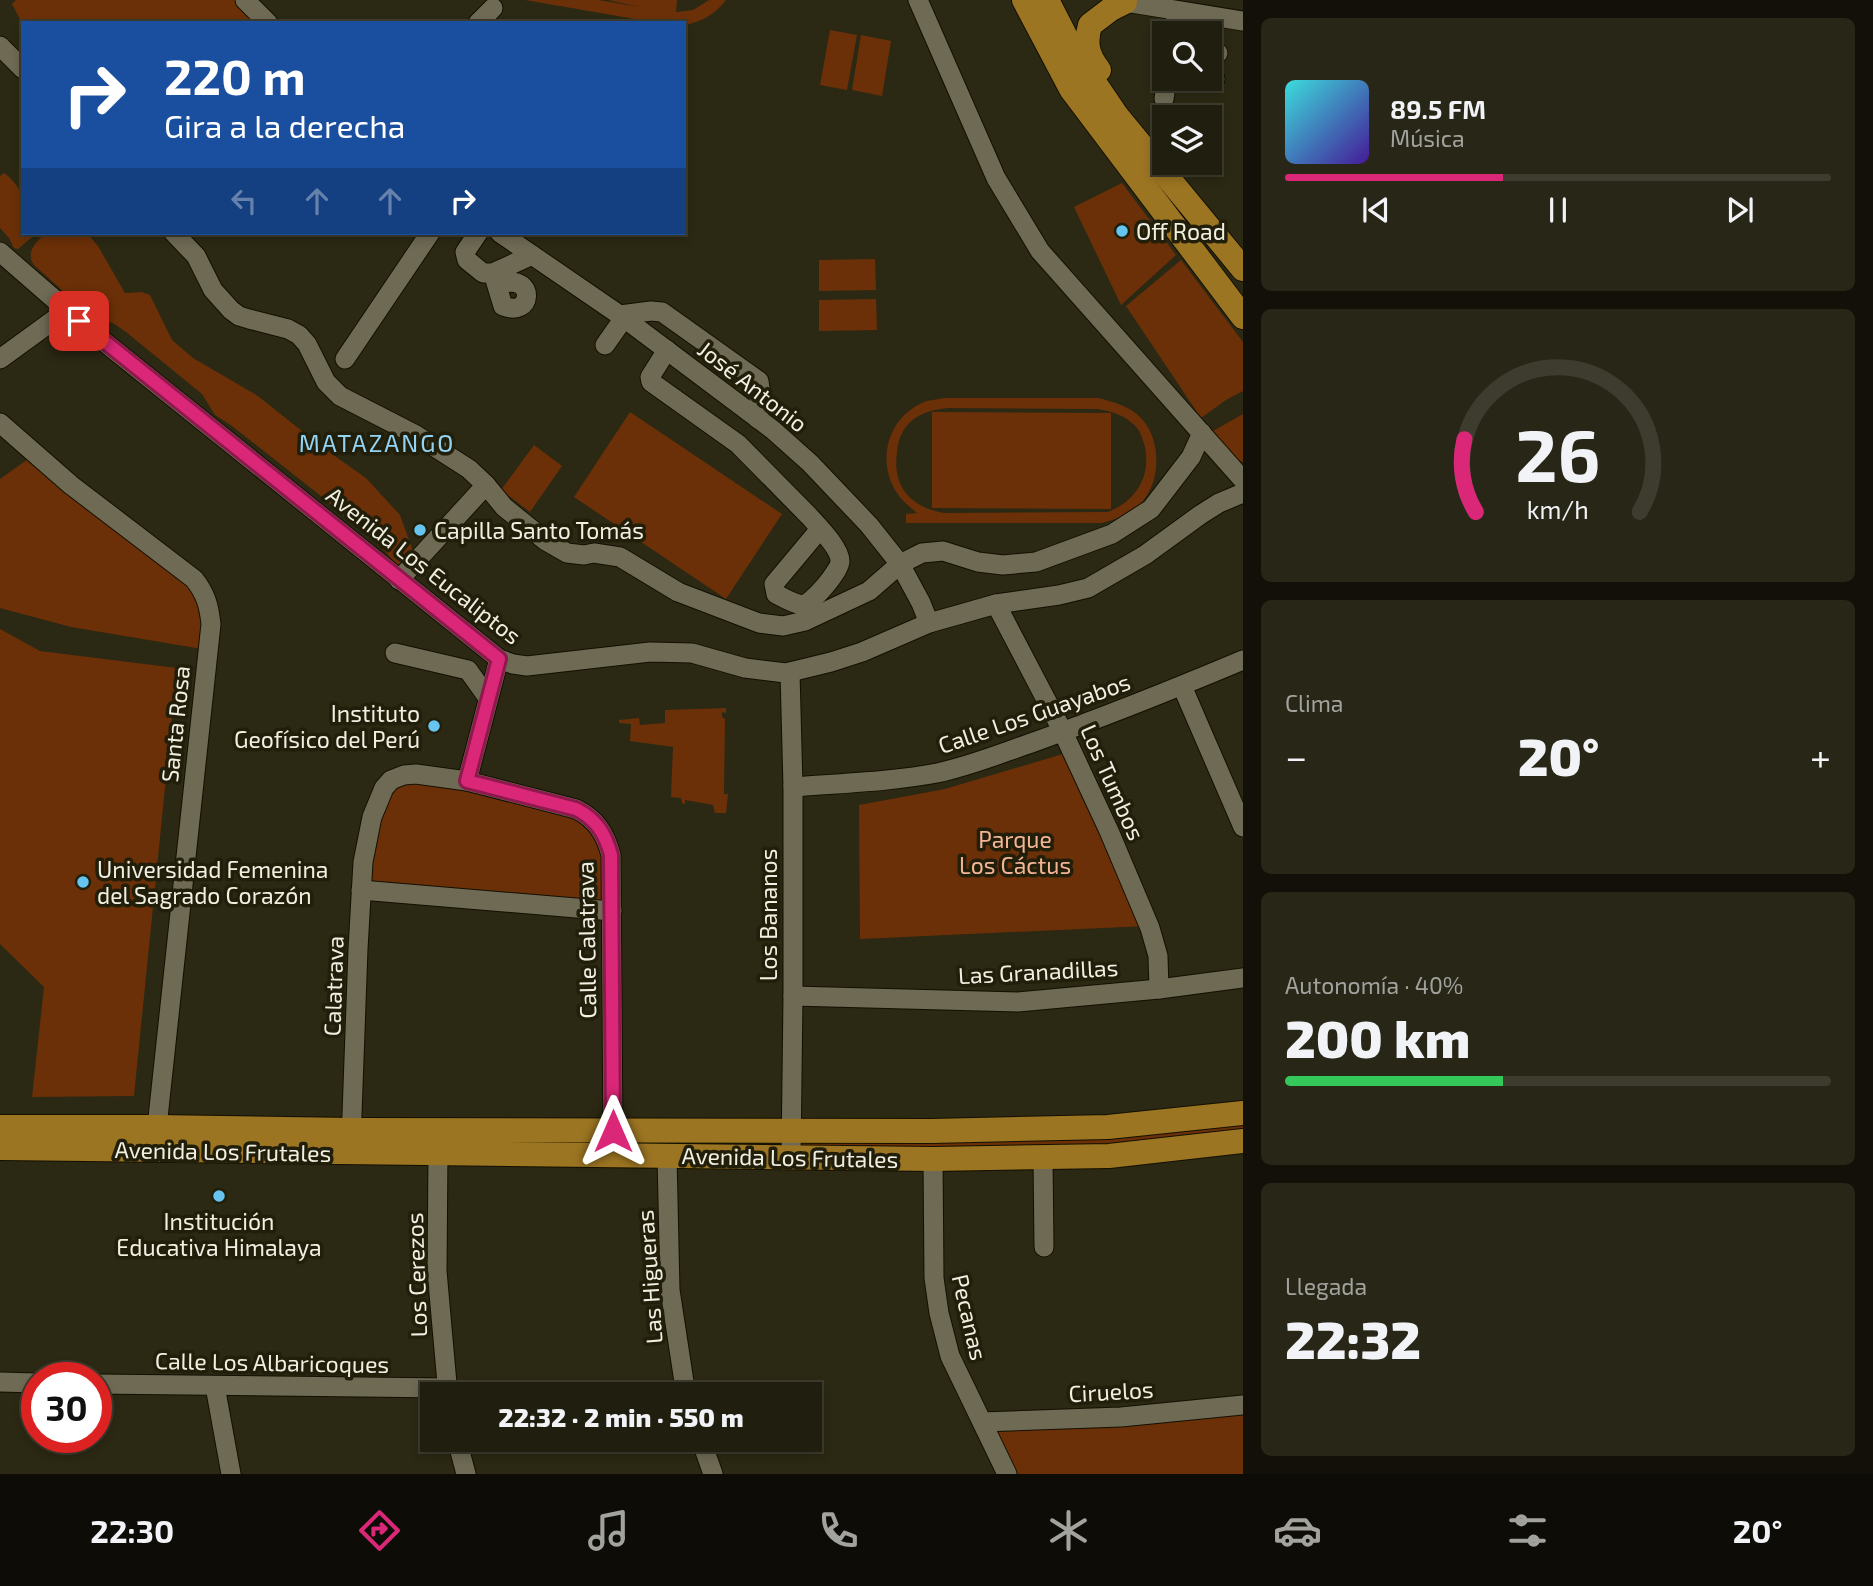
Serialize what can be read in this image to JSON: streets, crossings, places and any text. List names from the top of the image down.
{
  "streets": {
    "main road": ["Avenida Los Frutales"],
    "street": [
      "José Antonio",
      "Avenida Los Eucaliptos",
      "Calle Los Guayabos",
      "Santa Rosa",
      "Los Tumbos",
      "Los Bananos",
      "Calle Calatrava",
      "Las Granadillas",
      "Calatrava",
      "Los Cerezos",
      "Las Higueras",
      "Pecanas",
      "Calle Los Albaricoques",
      "Ciruelos"
    ]
  },
  "crossings": [
    ["José Antonio", "Avenida Los Eucaliptos"],
    ["Avenida Los Eucaliptos", "Los Tumbos"],
    ["Avenida Los Eucaliptos", "Los Bananos"],
    ["Calle Los Guayabos", "Los Tumbos"],
    ["Calle Los Guayabos", "Los Bananos"],
    ["Santa Rosa", "Avenida Los Frutales"],
    ["Los Tumbos", "Las Granadillas"],
    ["Los Bananos", "Las Granadillas"],
    ["Los Bananos", "Avenida Los Frutales"],
    ["Calle Calatrava", "Calatrava"],
    ["Calle Calatrava", "Avenida Los Frutales"],
    ["Calatrava", "Avenida Los Frutales"],
    ["Avenida Los Frutales", "Los Cerezos"],
    ["Avenida Los Frutales", "Las Higueras"],
    ["Avenida Los Frutales", "Pecanas"],
    ["Pecanas", "Ciruelos"]
  ],
  "districts": ["MATAZANGO"],
  "parks": ["Parque Los Cáctus"],
  "places": [
    "Off Road",
    "Capilla Santo Tomás",
    "Instituto Geofísico del Perú",
    "Universidad Femenina del Sagrado Corazón",
    "Institución Educativa Himalaya"
  ],
  "page": {
    "turn": ["220 m", "Gira a la derecha"],
    "song": ["89.5 FM", "Música"],
    "tile": [
      "Clima",
      ["Autonomía · 40%", "200 km"],
      ["Llegada", "22:32"]
    ],
    "heat": ["−", "20°", "+"],
    "limit": "30",
    "trip": "22:32 · 2 min · 550 m",
    "tabs": ["22:30", "20°"],
    "gauge": ["26", "km/h"]
  }
}
